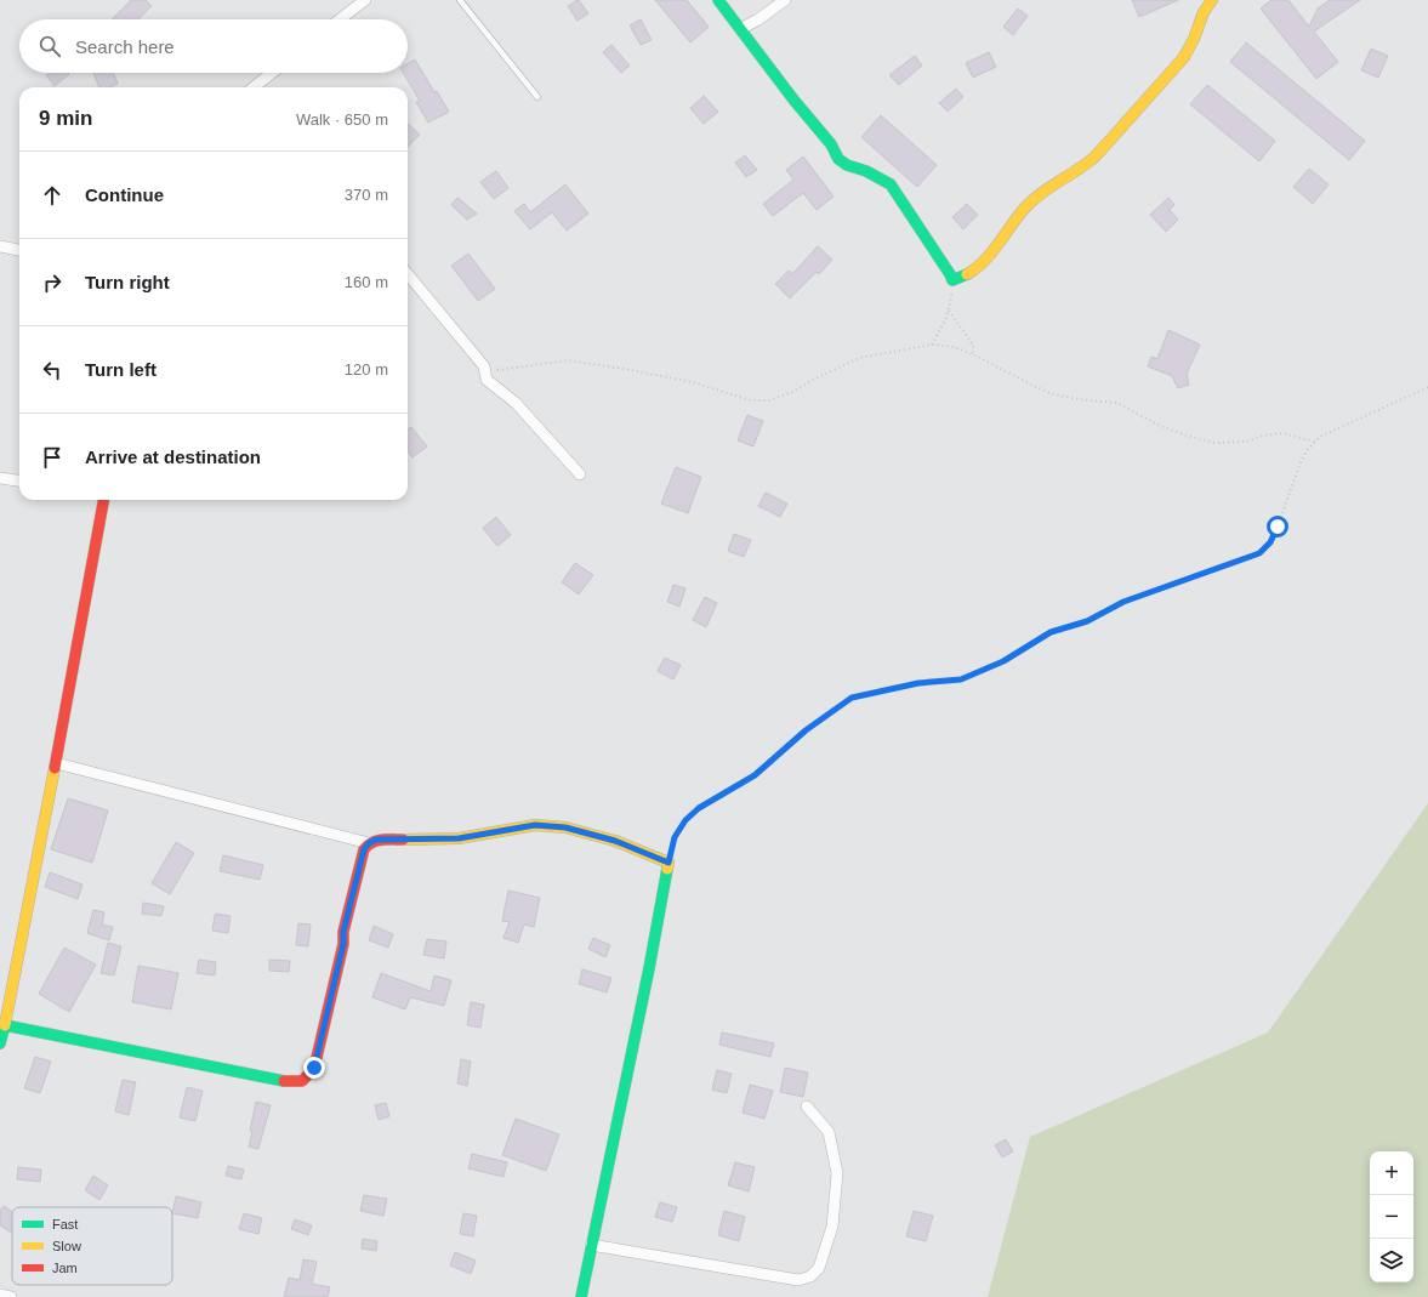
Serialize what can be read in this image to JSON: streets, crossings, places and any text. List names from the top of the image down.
{
  "legend": ["Fast", "Slow", "Jam"],
  "page": {
    "search": "Search here",
    "heading": ["9 min", "Walk · 650 m"],
    "list": [
      ["Continue", "370 m"],
      ["Turn right", "160 m"],
      ["Turn left", "120 m"],
      "Arrive at destination"
    ],
    "map_buttons": ["+", "−"]
  }
}
